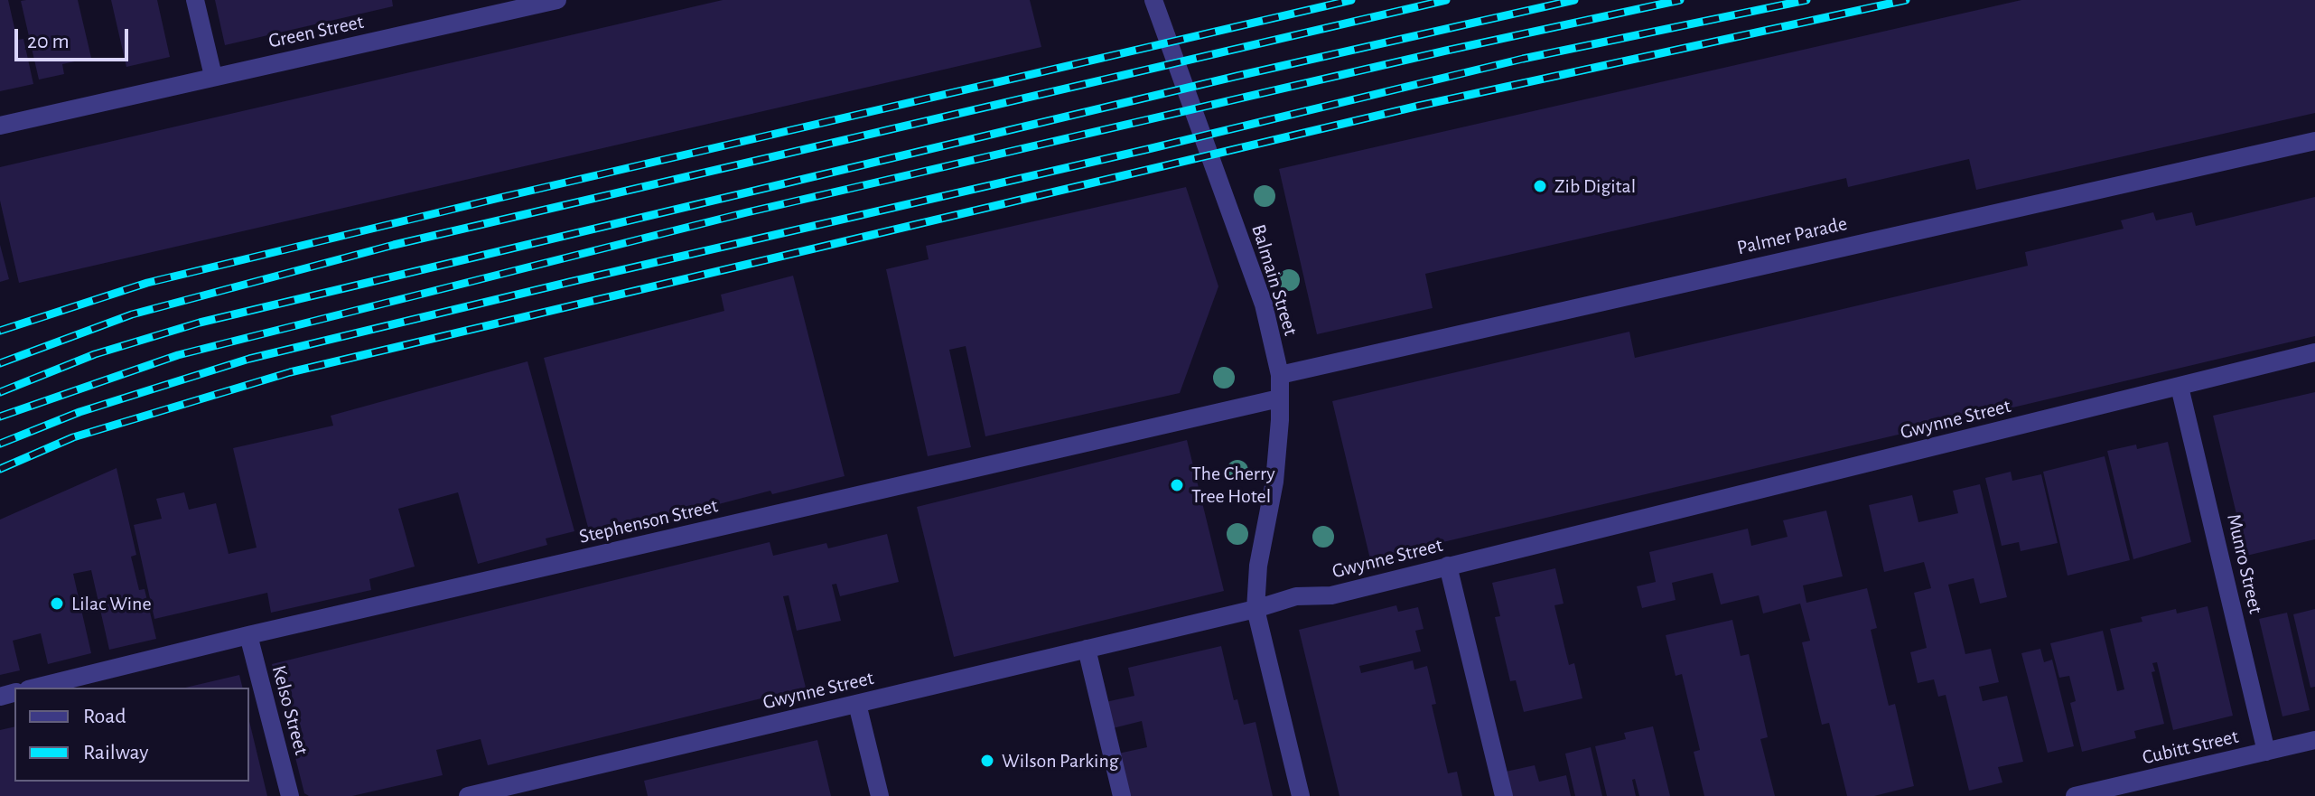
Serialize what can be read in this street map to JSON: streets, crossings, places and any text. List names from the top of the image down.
{
  "streets": {
    "street": [
      "Green Street",
      "Palmer Parade",
      "Balmain Street",
      "Gwynne Street",
      "Stephenson Street",
      "Munro Street",
      "Kelso Street",
      "Cubitt Street"
    ]
  },
  "crossings": [
    ["Palmer Parade", "Balmain Street"],
    ["Balmain Street", "Gwynne Street"],
    ["Balmain Street", "Stephenson Street"],
    ["Gwynne Street", "Munro Street"],
    ["Stephenson Street", "Kelso Street"],
    ["Munro Street", "Cubitt Street"]
  ],
  "places": [
    "Zib Digital",
    "The Cherry Tree Hotel",
    "Lilac Wine",
    "Wilson Parking"
  ],
  "legend": ["Road", "Railway"],
  "scale_bar": "20 m"
}
